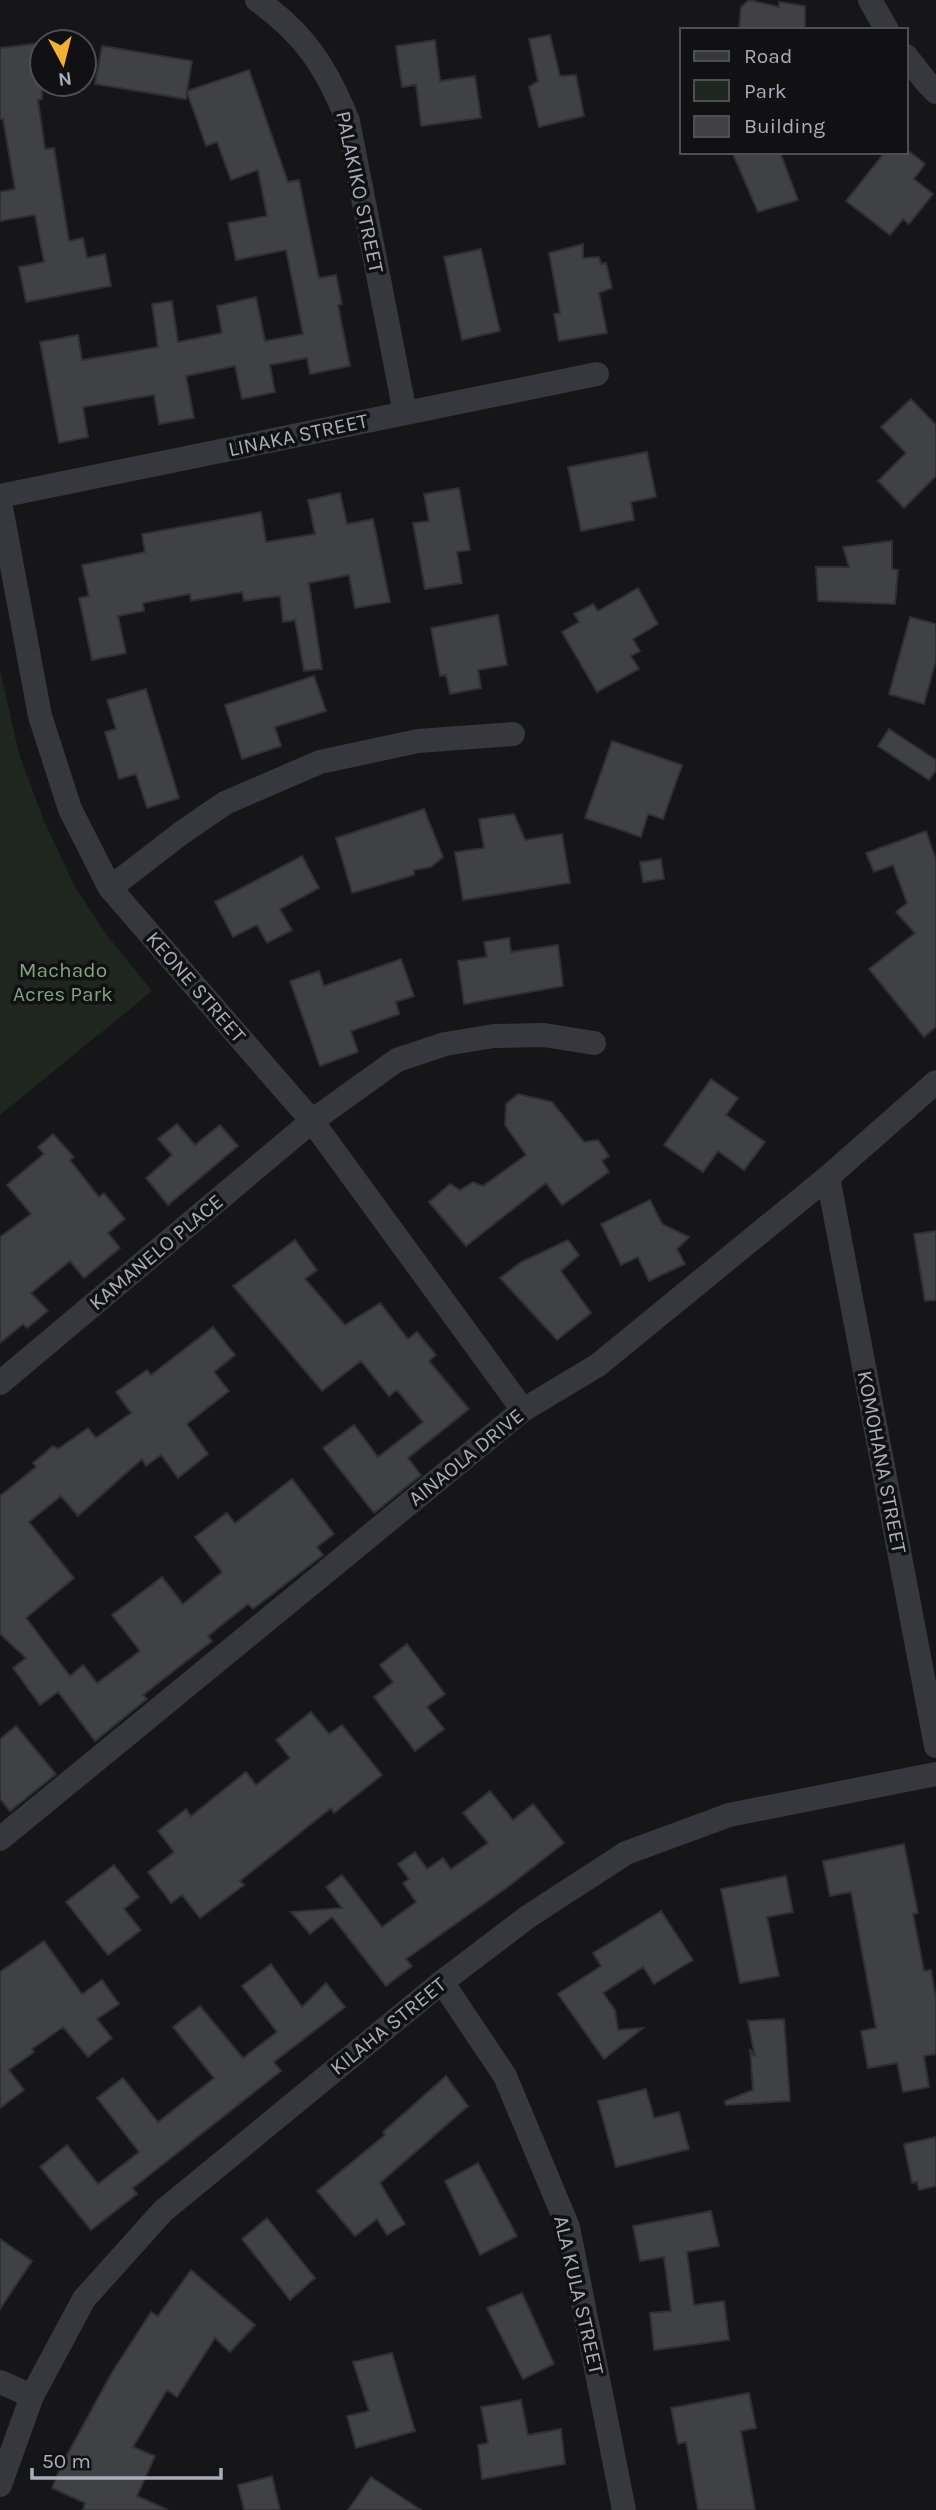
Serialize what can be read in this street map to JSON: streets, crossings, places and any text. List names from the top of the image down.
{
  "streets": {
    "street": [
      "PALAKIKO STREET",
      "LINAKA STREET",
      "KEONE STREET",
      "KAMANELO PLACE",
      "AINAOLA DRIVE",
      "KOMOHANA STREET",
      "KILAHA STREET",
      "ALA KULA STREET"
    ]
  },
  "crossings": [
    ["PALAKIKO STREET", "LINAKA STREET"],
    ["KEONE STREET", "KAMANELO PLACE"],
    ["KEONE STREET", "AINAOLA DRIVE"],
    ["AINAOLA DRIVE", "KOMOHANA STREET"],
    ["KILAHA STREET", "ALA KULA STREET"]
  ],
  "parks": ["Machado Acres Park"],
  "legend": ["Road", "Park", "Building"],
  "scale_bar": "50 m",
  "north": "bottom"
}
